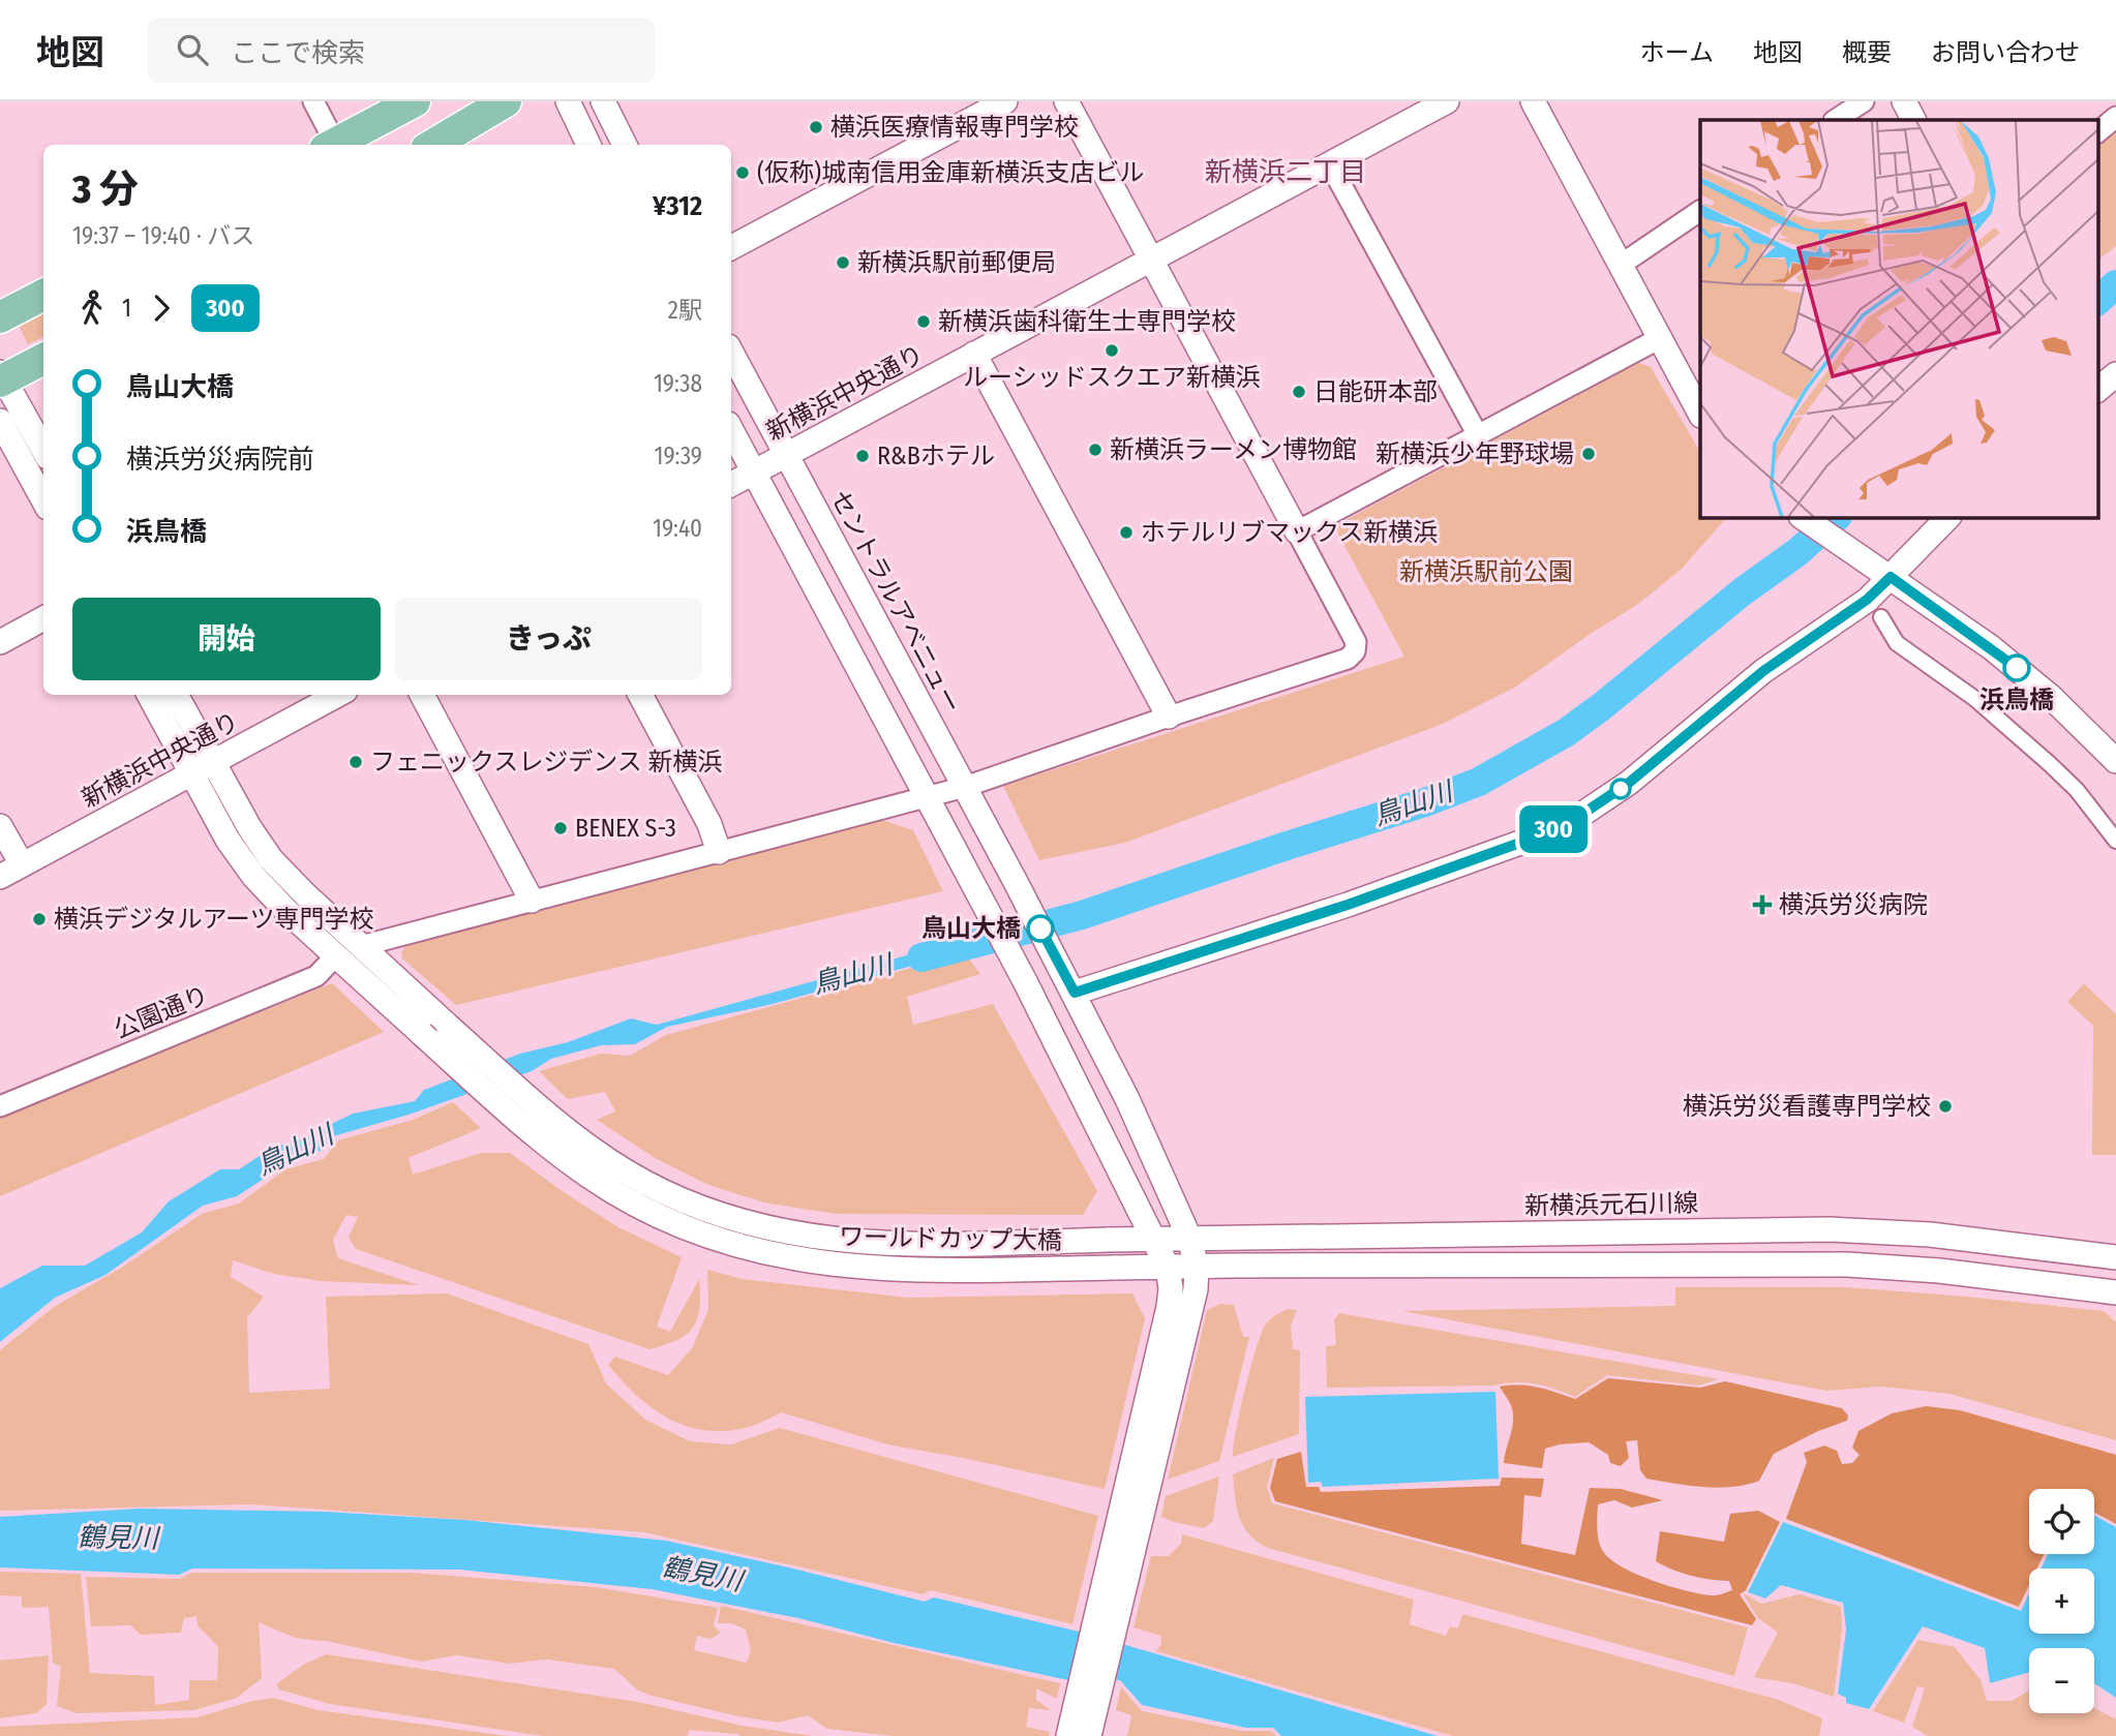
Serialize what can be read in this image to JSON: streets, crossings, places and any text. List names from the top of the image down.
{
  "streets": {
    "street": [
      "新横浜中央通り",
      "セントラルアベニュー",
      "公園通り",
      "新横浜元石川線",
      "ワールドカップ大橋"
    ]
  },
  "crossings": [
    ["新横浜中央通り", "セントラルアベニュー"],
    ["新横浜中央通り", "ワールドカップ大橋"],
    ["セントラルアベニュー", "新横浜元石川線"],
    ["公園通り", "ワールドカップ大橋"],
    ["新横浜元石川線", "ワールドカップ大橋"]
  ],
  "districts": ["新横浜二丁目"],
  "water": ["鳥山川", "鶴見川"],
  "parks": ["新横浜駅前公園"],
  "places": {
    "other": [
      "横浜医療情報専門学校",
      "(仮称)城南信用金庫新横浜支店ビル",
      "新横浜駅前郵便局",
      "新横浜歯科衛生士専門学校",
      "ルーシッドスクエア新横浜",
      "日能研本部",
      "新横浜ラーメン博物館",
      "新横浜少年野球場",
      "R&Bホテル",
      "ホテルリブマックス新横浜",
      "浜鳥橋",
      "フェニックスレジデンス 新横浜",
      "BENEX S-3",
      "横浜デジタルアーツ専門学校",
      "鳥山大橋",
      "横浜労災看護専門学校"
    ],
    "health": ["横浜労災病院"]
  },
  "lines": ["bus line 300"],
  "page": {
    "header": "地図",
    "search": "ここで検索",
    "nav": [
      "ホーム",
      "地図",
      "概要",
      "お問い合わせ"
    ],
    "on_map": "300",
    "heading": ["3 分", "19:37 – 19:40 · バス", "¥312"],
    "legs": ["1", "300", "2駅"],
    "list": [
      {
        "name": "鳥山大橋",
        "value": "19:38"
      },
      {
        "name": "横浜労災病院前",
        "value": "19:39"
      },
      {
        "name": "浜鳥橋",
        "value": "19:40"
      }
    ],
    "buttons": ["開始", "きっぷ"],
    "map_buttons": ["+", "−"]
  }
}
